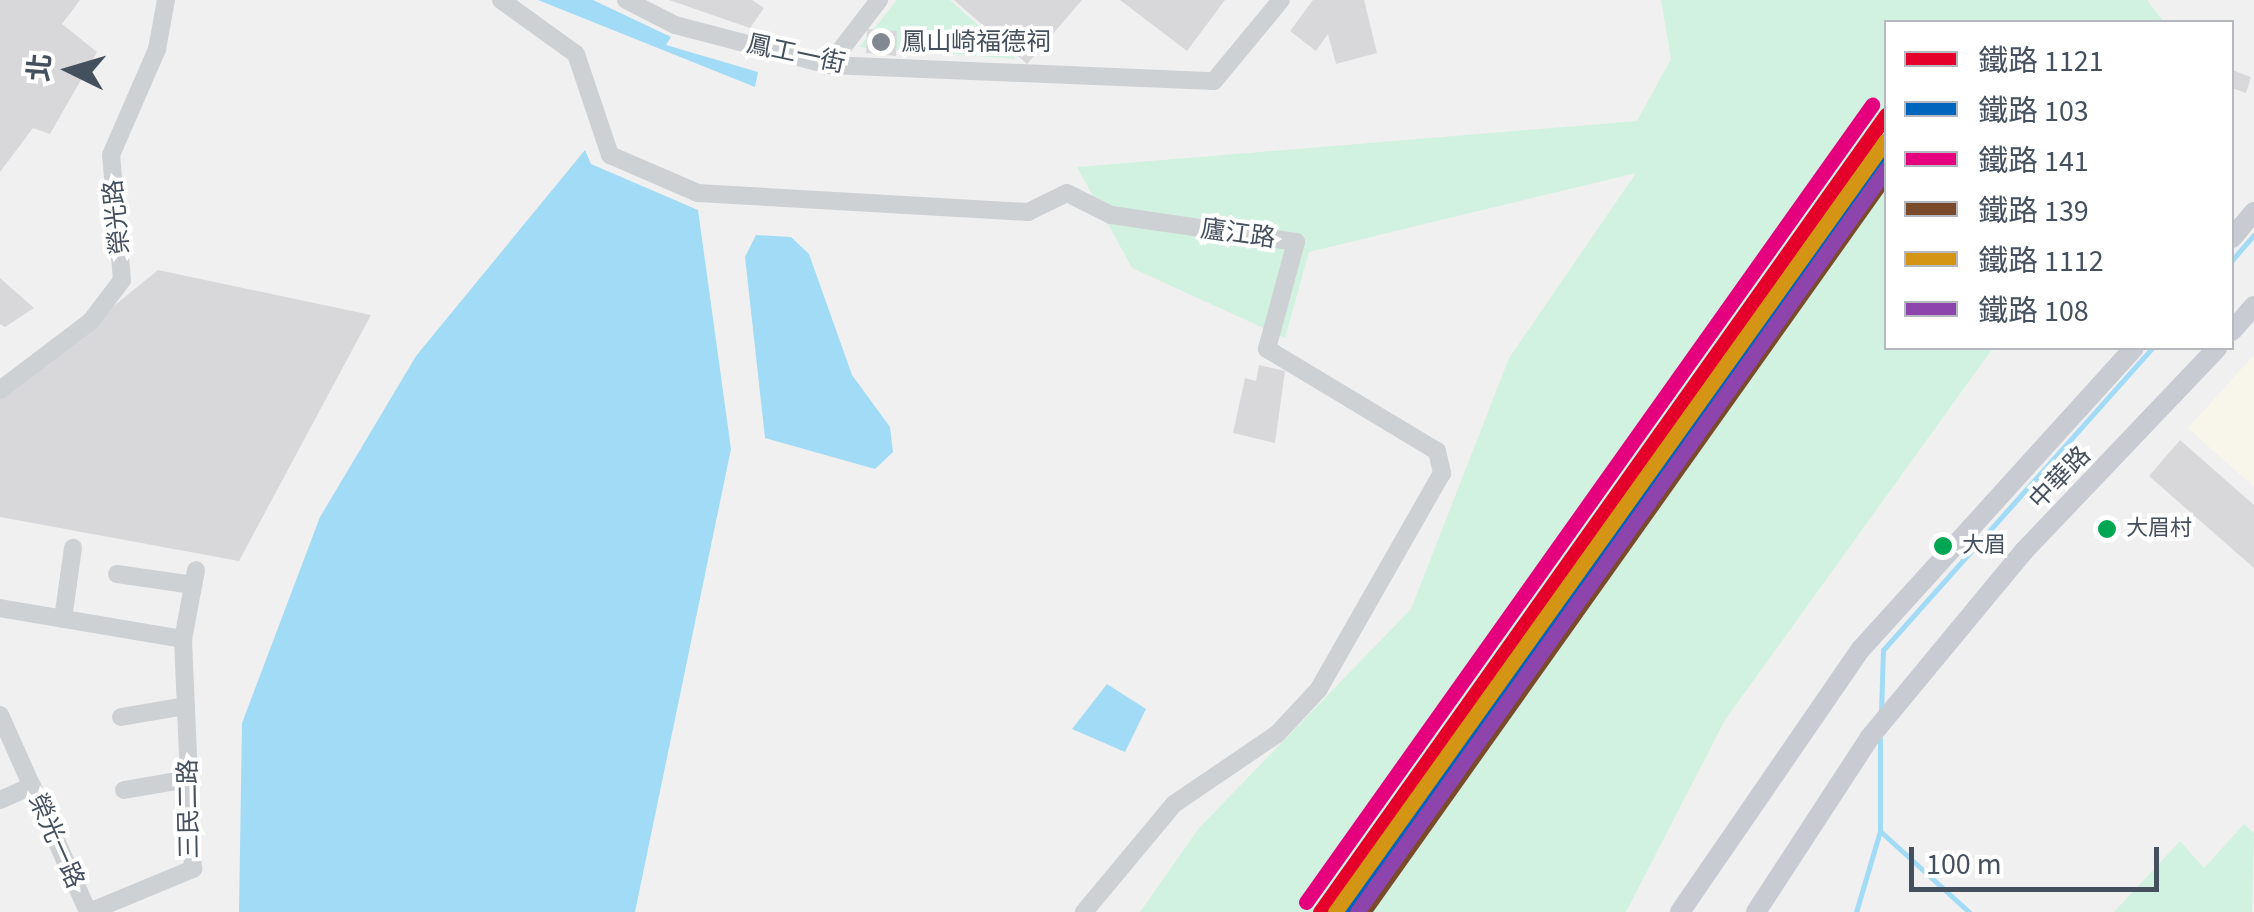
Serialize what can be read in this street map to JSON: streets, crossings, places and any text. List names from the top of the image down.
{
  "streets": {
    "main road": ["中華路"],
    "street": [
      "鳳工一街",
      "榮光路",
      "廬江路",
      "三民二路",
      "榮光一路"
    ]
  },
  "crossings": [
    ["三民二路", "榮光一路"]
  ],
  "places": ["鳳山崎福德祠", "大眉村", "大眉"],
  "lines": [
    "rail line 141",
    "rail line 1121",
    "rail line 1112",
    "rail line 103",
    "rail line 108",
    "rail line 139"
  ],
  "legend": [
    "鐵路 1121",
    "鐵路 103",
    "鐵路 141",
    "鐵路 139",
    "鐵路 1112",
    "鐵路 108"
  ],
  "scale_bar": "100 m",
  "north": "left"
}
